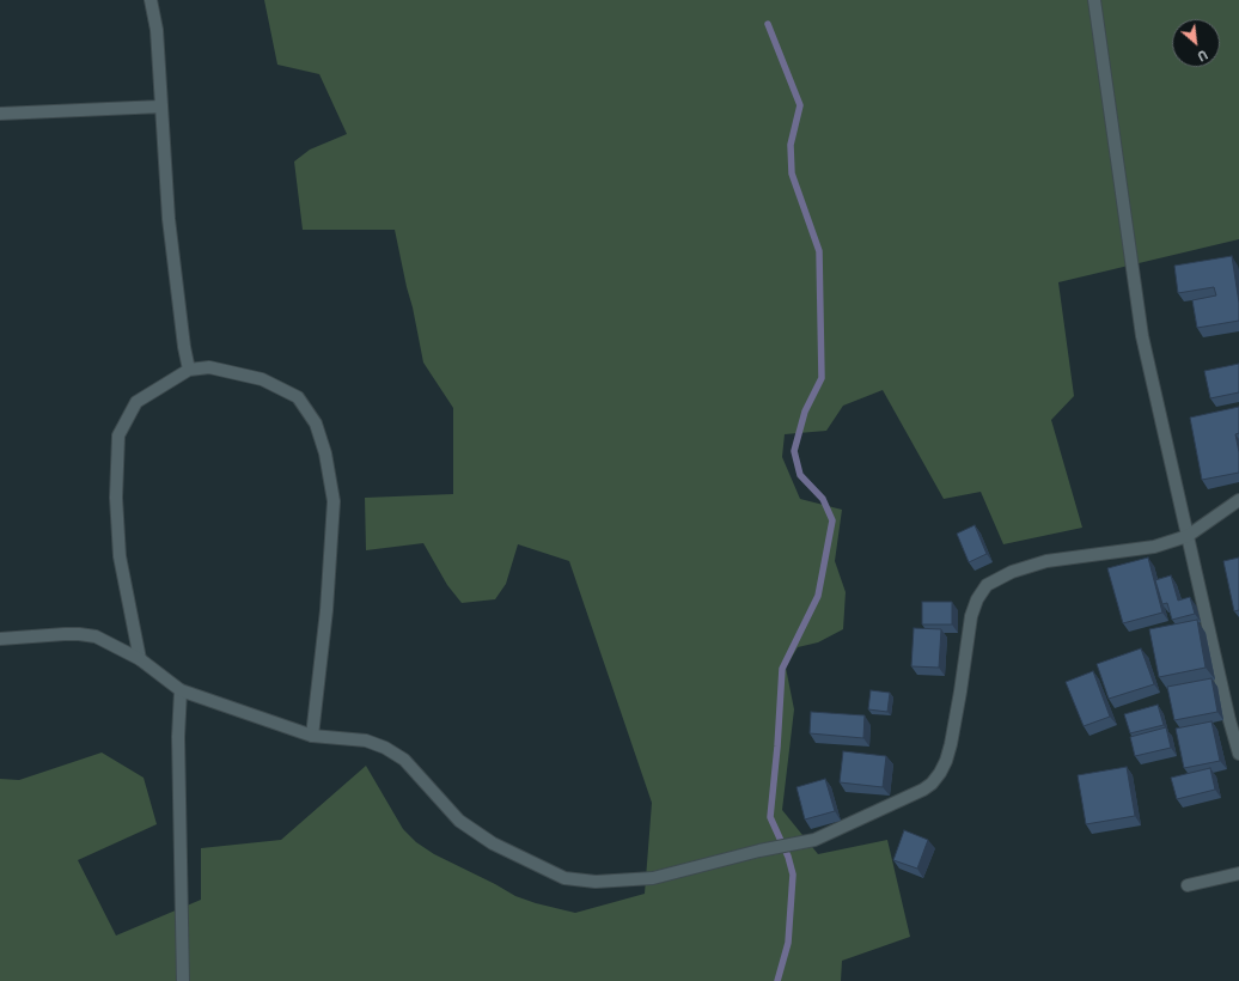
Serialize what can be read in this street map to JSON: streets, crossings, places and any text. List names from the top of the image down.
{
  "north": "bottom right"
}
